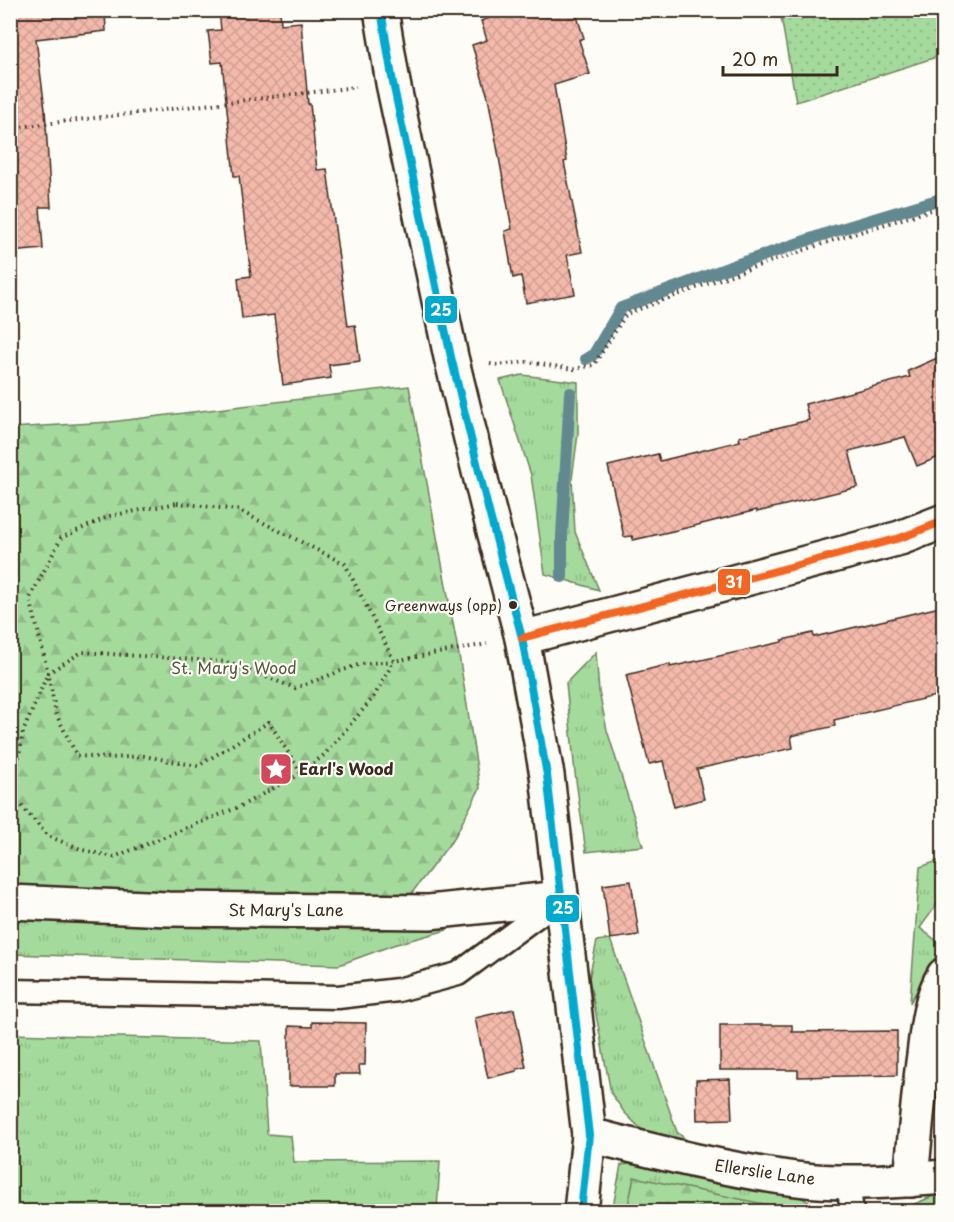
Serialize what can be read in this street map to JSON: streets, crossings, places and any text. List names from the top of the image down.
{
  "streets": {
    "street": ["St Mary's Lane", "Ellerslie Lane"]
  },
  "parks": ["St. Mary's Wood"],
  "places": {
    "other": ["Greenways (opp)"],
    "place": ["Earl's Wood"]
  },
  "lines": ["transit line 25", "transit line 31"],
  "scale_bar": "20 m"
}
